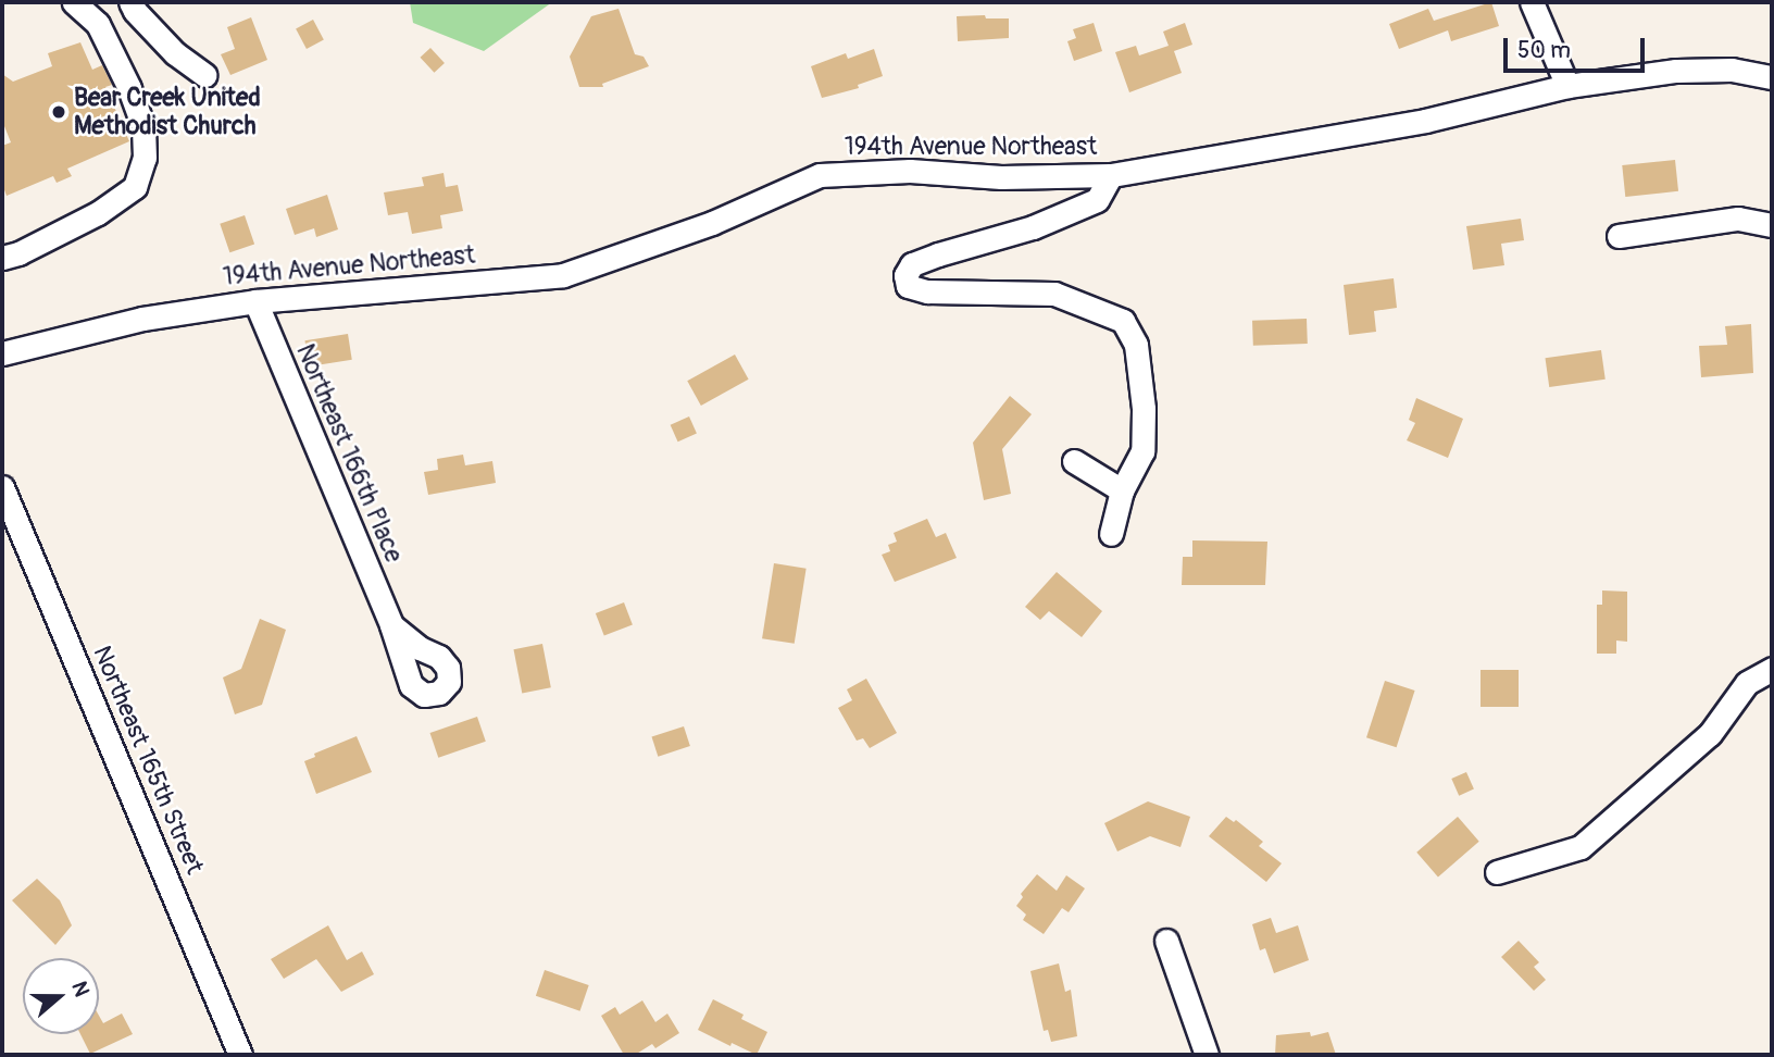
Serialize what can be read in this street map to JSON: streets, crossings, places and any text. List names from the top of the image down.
{
  "streets": {
    "street": ["194th Avenue Northeast", "Northeast 166th Place", "Northeast 165th Street"]
  },
  "crossings": [
    ["194th Avenue Northeast", "Northeast 166th Place"]
  ],
  "places": ["Bear Creek United Methodist Church"],
  "scale_bar": "50 m",
  "north": "right"
}
